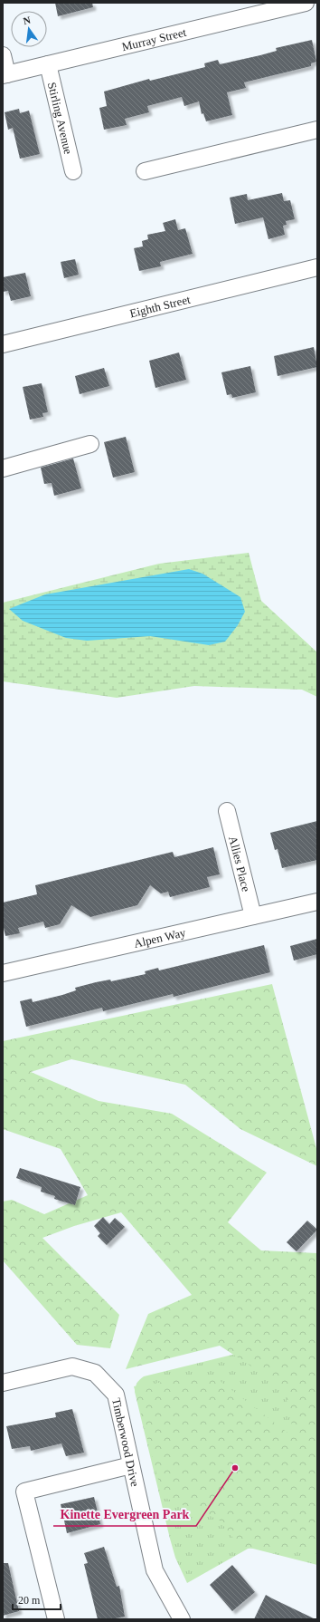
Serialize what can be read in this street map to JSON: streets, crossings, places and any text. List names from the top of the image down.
{
  "streets": {
    "street": [
      "Murray Street",
      "Stirling Avenue",
      "Eighth Street",
      "Allies Place",
      "Alpen Way",
      "Timberwood Drive"
    ]
  },
  "crossings": [
    ["Murray Street", "Stirling Avenue"],
    ["Allies Place", "Alpen Way"]
  ],
  "places": ["Kinette Evergreen Park"],
  "scale_bar": "20 m",
  "north": "top"
}
